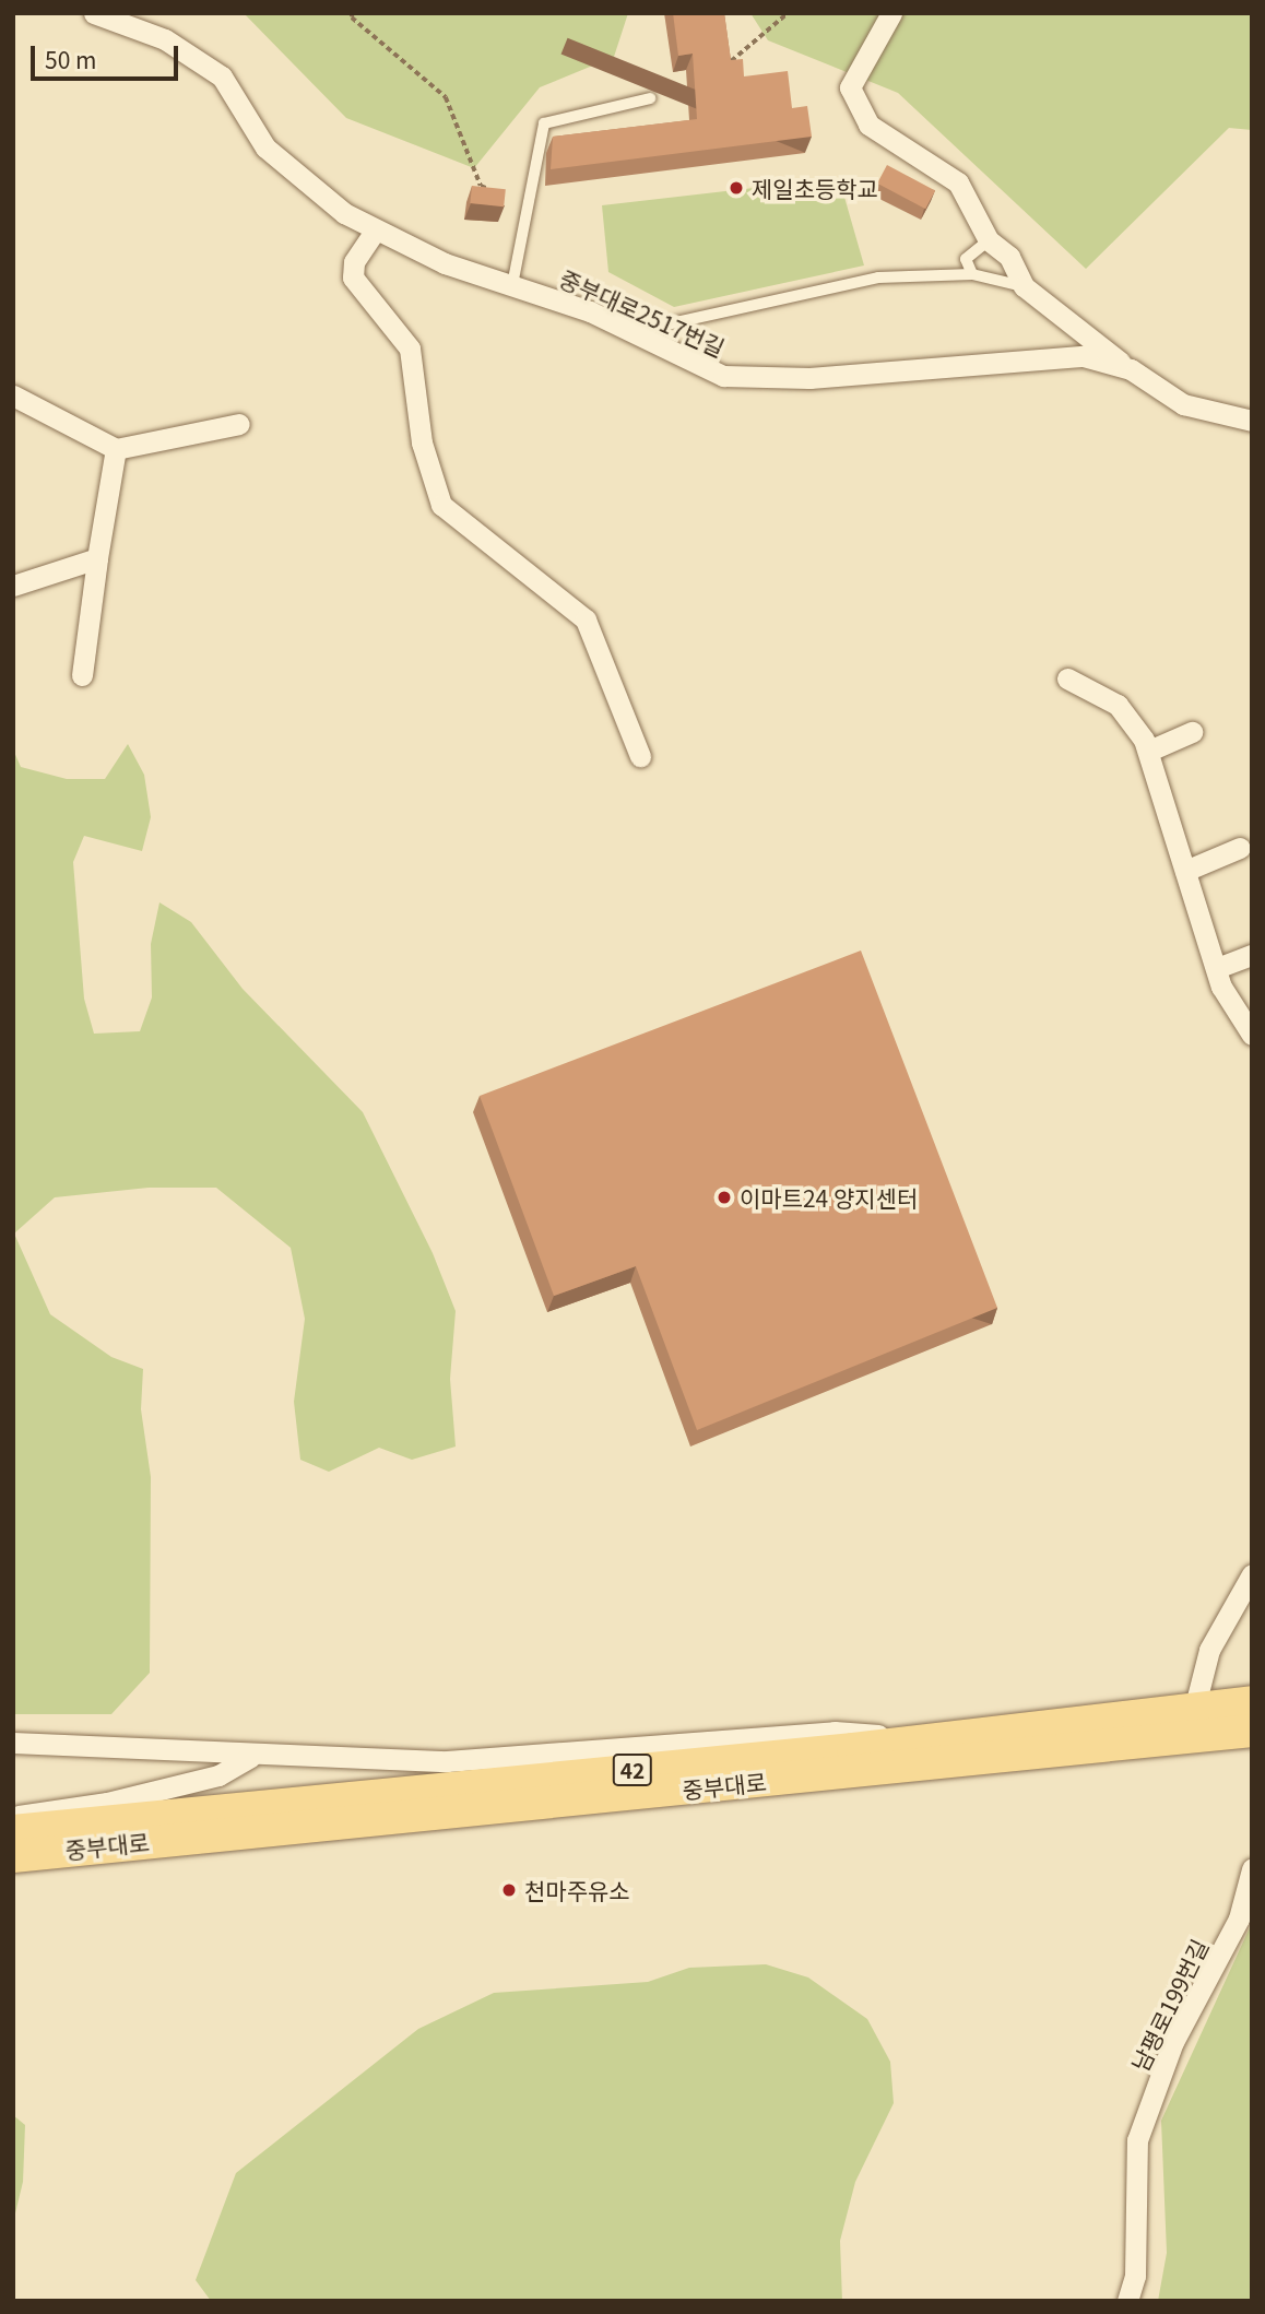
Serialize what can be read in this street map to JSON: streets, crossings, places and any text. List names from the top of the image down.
{
  "streets": {
    "main road": ["42", "중부대로"],
    "street": ["중부대로2517번길", "남평로199번길"]
  },
  "places": ["제일초등학교", "이마트24 양지센터", "천마주유소"],
  "scale_bar": "50 m"
}
